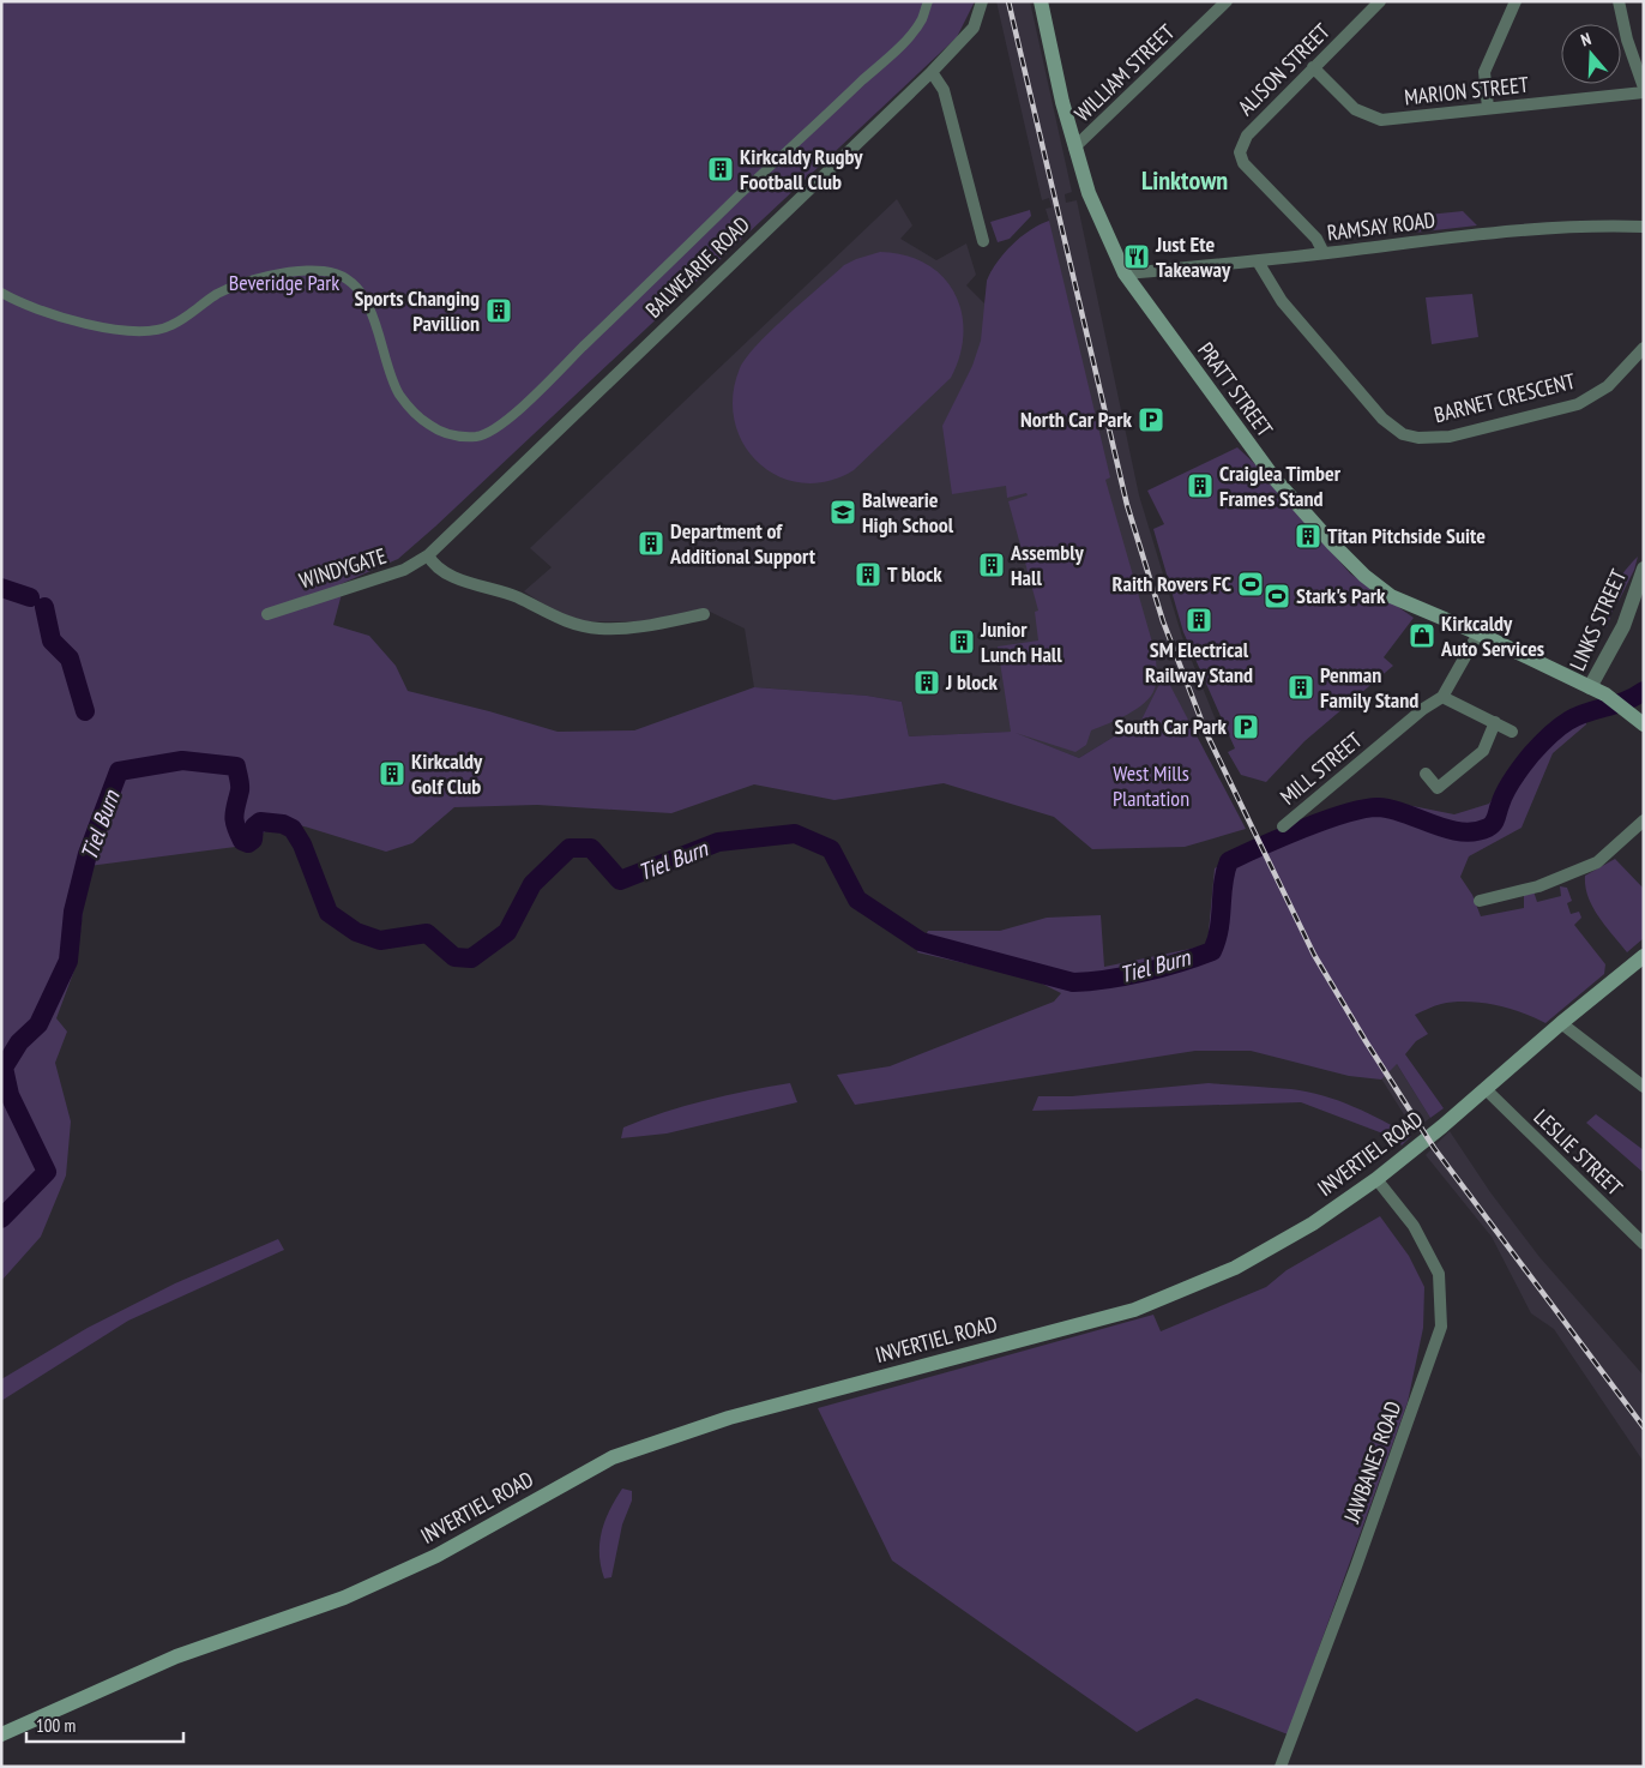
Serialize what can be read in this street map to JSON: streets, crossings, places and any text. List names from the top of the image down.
{
  "streets": {
    "main road": ["PRATT STREET", "INVERTIEL ROAD"],
    "street": [
      "ALISON STREET",
      "WILLIAM STREET",
      "MARION STREET",
      "RAMSAY ROAD",
      "BALWEARIE ROAD",
      "BARNET CRESCENT",
      "WINDYGATE",
      "LINKS STREET",
      "MILL STREET",
      "LESLIE STREET",
      "JAWBANES ROAD"
    ]
  },
  "crossings": [
    ["ALISON STREET", "MARION STREET"],
    ["ALISON STREET", "RAMSAY ROAD"],
    ["WILLIAM STREET", "PRATT STREET"],
    ["RAMSAY ROAD", "PRATT STREET"],
    ["RAMSAY ROAD", "BARNET CRESCENT"],
    ["BALWEARIE ROAD", "WINDYGATE"],
    ["PRATT STREET", "LINKS STREET"],
    ["PRATT STREET", "MILL STREET"],
    ["LESLIE STREET", "INVERTIEL ROAD"],
    ["INVERTIEL ROAD", "JAWBANES ROAD"]
  ],
  "districts": ["Linktown"],
  "water": ["Tiel Burn"],
  "parks": ["Beveridge Park", "West Mills Plantation"],
  "places": {
    "building": [
      "Kirkcaldy Rugby Football Club",
      "Sports Changing Pavillion",
      "Craiglea Timber Frames Stand",
      "Titan Pitchside Suite",
      "Department of Additional Support",
      "Assembly Hall",
      "T block",
      "SM Electrical Railway Stand",
      "Junior Lunch Hall",
      "J block",
      "Penman Family Stand",
      "Kirkcaldy Golf Club"
    ],
    "restaurant": ["Just Ete Takeaway"],
    "parking": ["North Car Park", "South Car Park"],
    "school or university": ["Balwearie High School"],
    "sports": ["Raith Rovers FC", "Stark's Park"],
    "shop": ["Kirkcaldy Auto Services"]
  },
  "scale_bar": "100 m",
  "north": "top"
}
